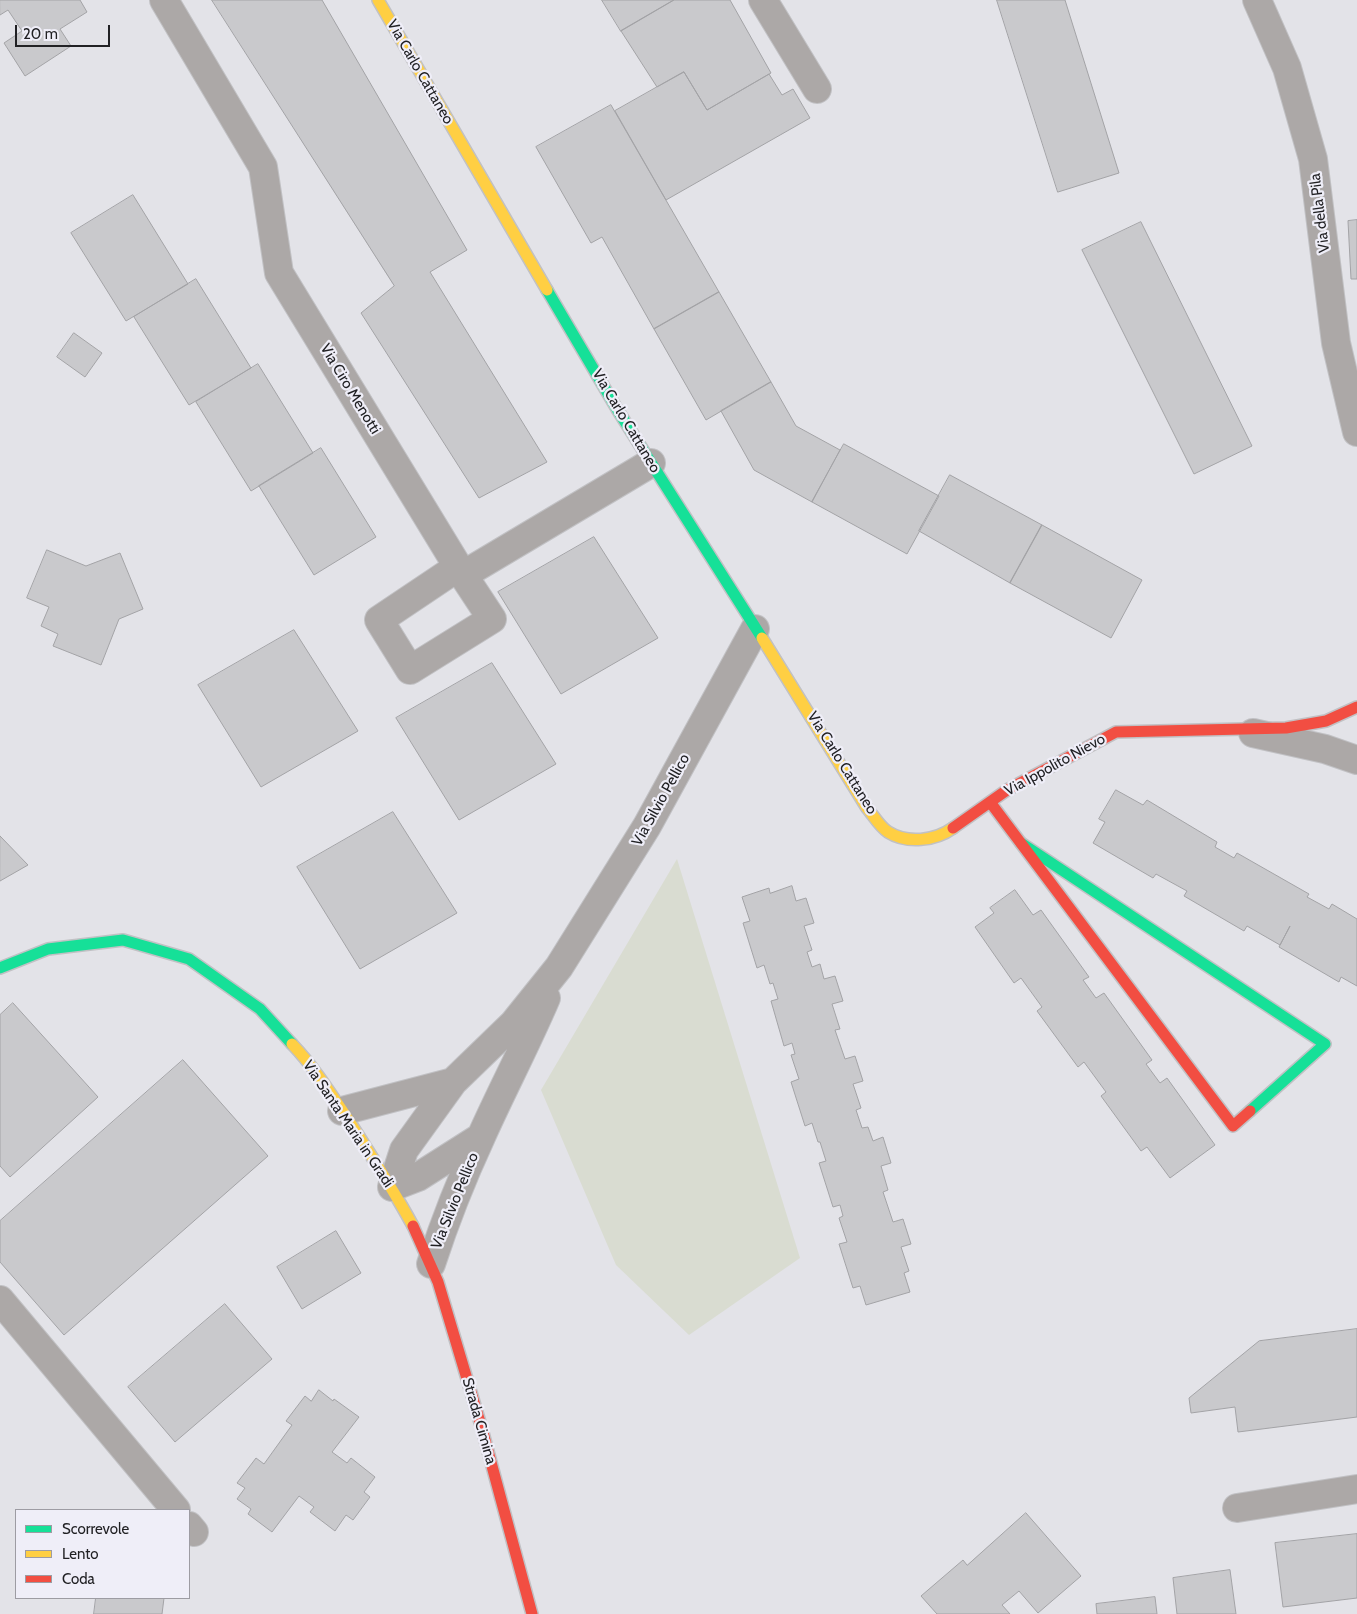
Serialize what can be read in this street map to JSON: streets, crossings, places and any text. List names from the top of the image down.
{
  "streets": {
    "street": [
      "Via Carlo Cattaneo",
      "Via della Pila",
      "Via Ciro Menotti",
      "Via Ippolito Nievo",
      "Via Silvio Pellico",
      "Via Santa Maria in Gradi",
      "Strada Cimina"
    ]
  },
  "crossings": [
    ["Via Carlo Cattaneo", "Via Ciro Menotti"],
    ["Via Carlo Cattaneo", "Via Ippolito Nievo"],
    ["Via Carlo Cattaneo", "Via Silvio Pellico"],
    ["Via Silvio Pellico", "Via Santa Maria in Gradi"],
    ["Via Silvio Pellico", "Strada Cimina"],
    ["Via Santa Maria in Gradi", "Strada Cimina"]
  ],
  "legend": ["Scorrevole", "Lento", "Coda"],
  "scale_bar": "20 m"
}
